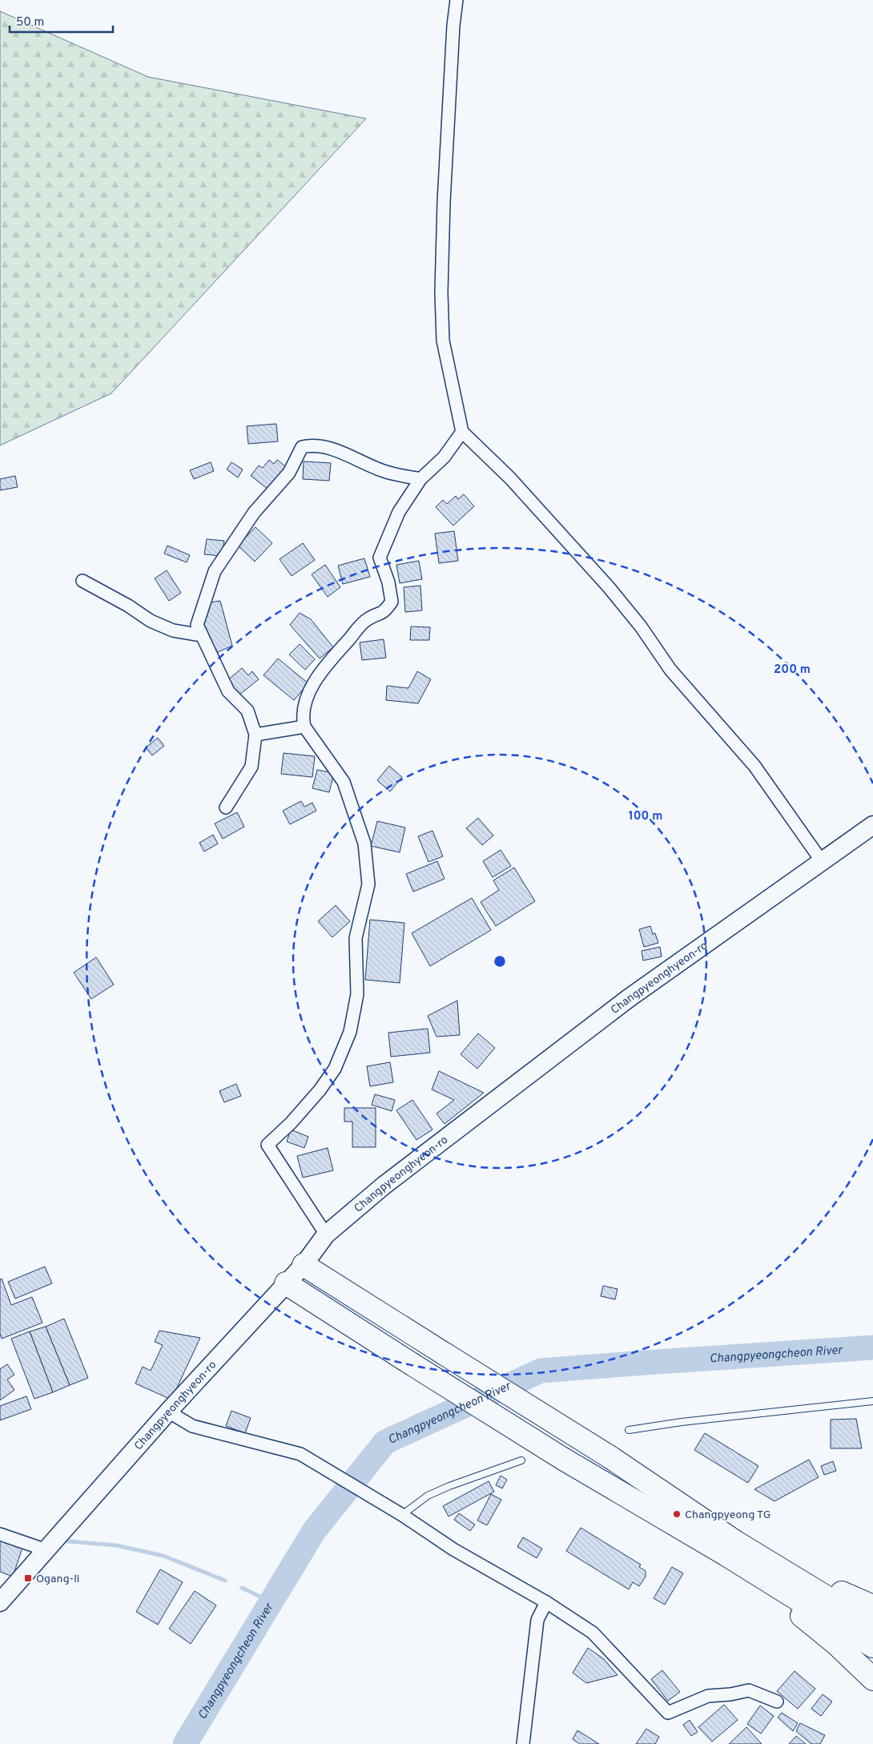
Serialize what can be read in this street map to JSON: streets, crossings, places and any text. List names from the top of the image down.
{
  "streets": {
    "main road": ["Changpyeonghyeon-ro"]
  },
  "water": ["Changpyeongcheon River"],
  "places": {
    "other": ["Changpyeong TG"],
    "transit": ["Ogang-li"]
  },
  "scale_bar": "50 m",
  "rings": ["200 m", "100 m"]
}
